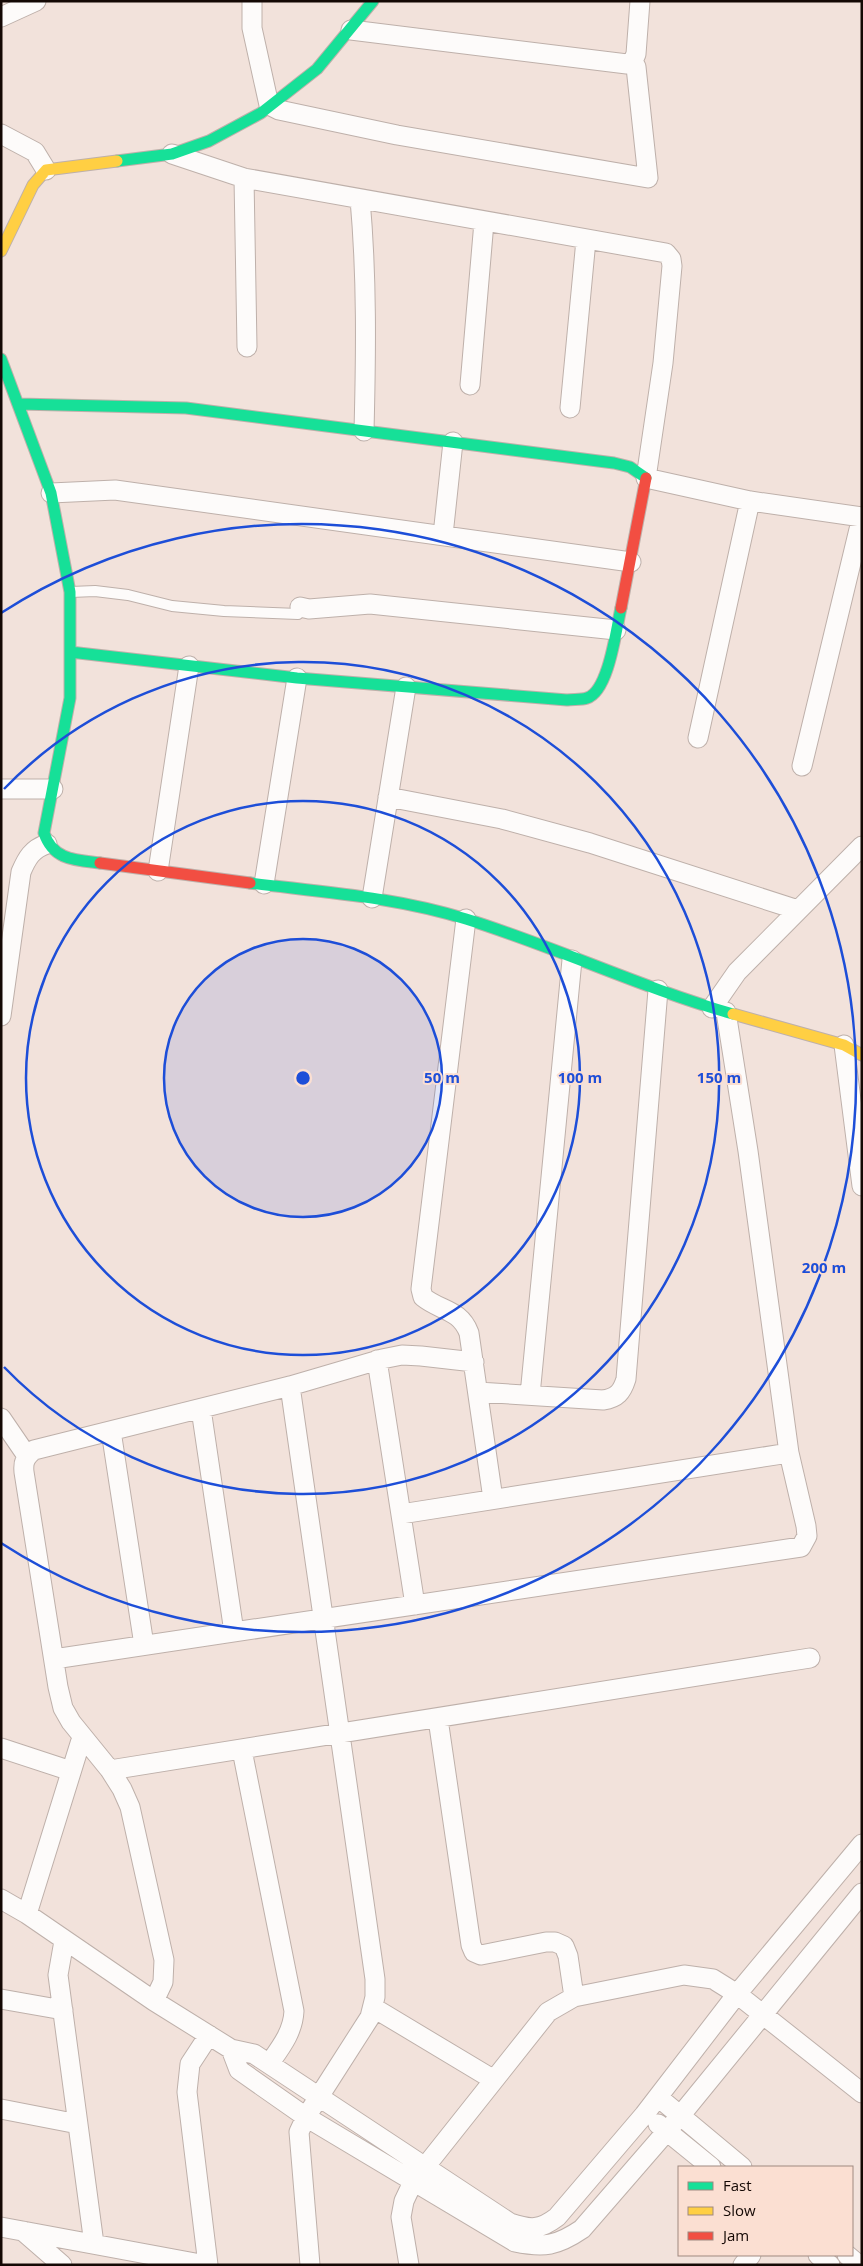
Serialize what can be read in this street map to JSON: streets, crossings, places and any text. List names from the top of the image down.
{
  "legend": ["Fast", "Slow", "Jam"],
  "rings": [
    "50 m",
    "100 m",
    "150 m",
    "200 m"
  ]
}
